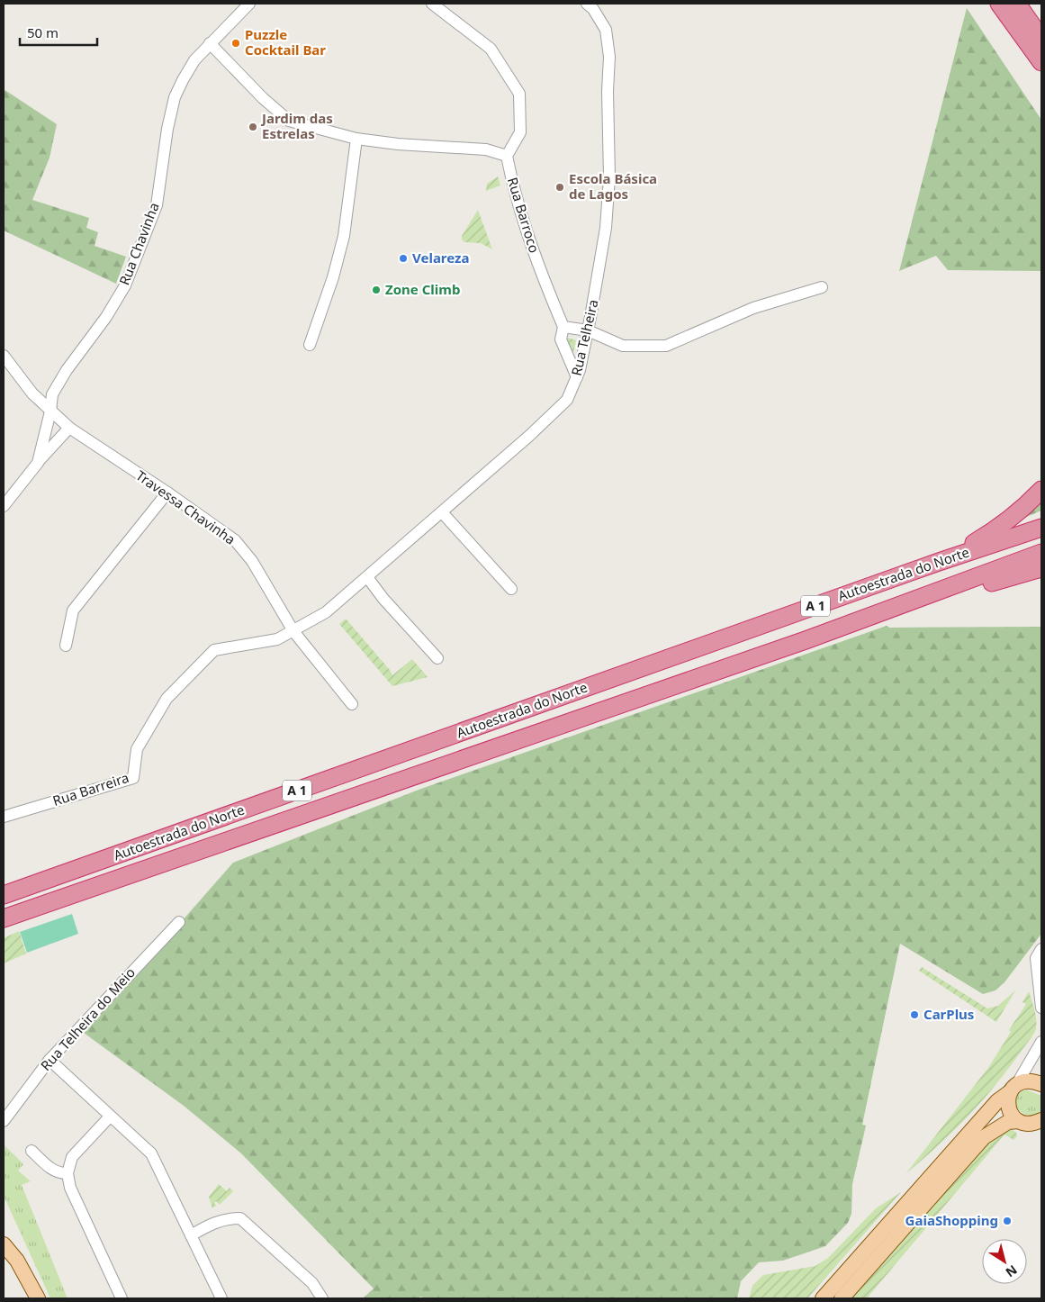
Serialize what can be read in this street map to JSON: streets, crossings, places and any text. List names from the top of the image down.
{
  "streets": {
    "highway": ["Autoestrada do Norte", "A 1"],
    "street": [
      "Rua Barroco",
      "Rua Chavinha",
      "Rua Telheira",
      "Travessa Chavinha",
      "Rua Barreira",
      "Rua Telheira do Meio"
    ]
  },
  "crossings": [
    ["Rua Barroco", "Rua Telheira"],
    ["Rua Chavinha", "Travessa Chavinha"],
    ["Rua Telheira", "Travessa Chavinha"],
    ["Rua Telheira", "Rua Barreira"],
    ["Travessa Chavinha", "Rua Barreira"],
    ["Autoestrada do Norte", "A 1"]
  ],
  "places": [
    "Puzzle Cocktail Bar",
    "Jardim das Estrelas",
    "Escola Básica de Lagos",
    "Velareza",
    "Zone Climb",
    "CarPlus",
    "GaiaShopping"
  ],
  "scale_bar": "50 m",
  "north": "bottom right"
}
